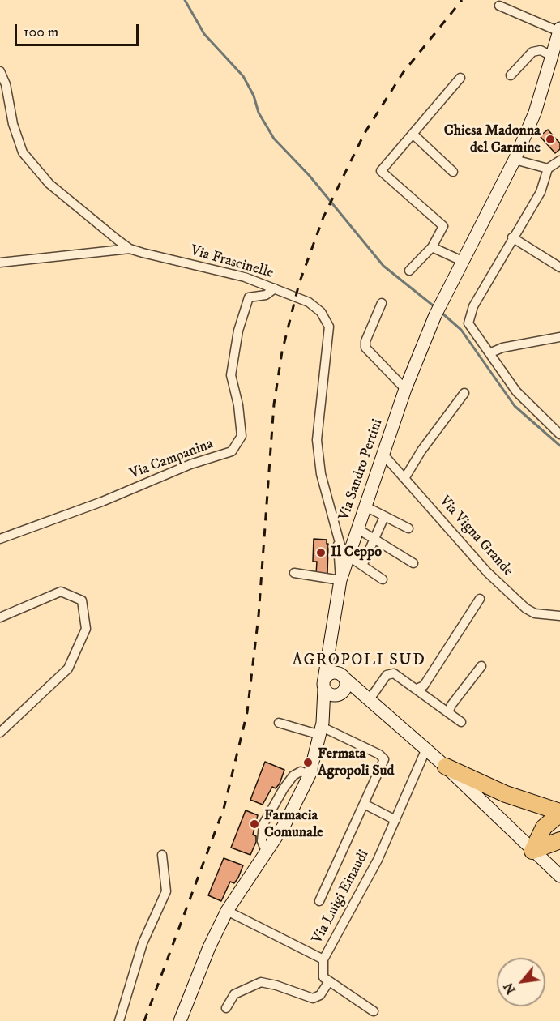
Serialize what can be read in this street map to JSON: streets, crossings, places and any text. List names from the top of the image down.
{
  "streets": {
    "street": [
      "Via Frascinelle",
      "Via Campanina",
      "Via Sandro Pertini",
      "Via Vigna Grande",
      "Via Luigi Einaudi"
    ]
  },
  "crossings": [
    ["Via Frascinelle", "Via Campanina"],
    ["Via Frascinelle", "Via Sandro Pertini"],
    ["Via Sandro Pertini", "Via Vigna Grande"]
  ],
  "districts": ["AGROPOLI SUD"],
  "places": [
    "Chiesa Madonna del Carmine",
    "Il Ceppo",
    "Fermata Agropoli Sud",
    "Farmacia Comunale"
  ],
  "scale_bar": "100 m",
  "north": "bottom left"
}
